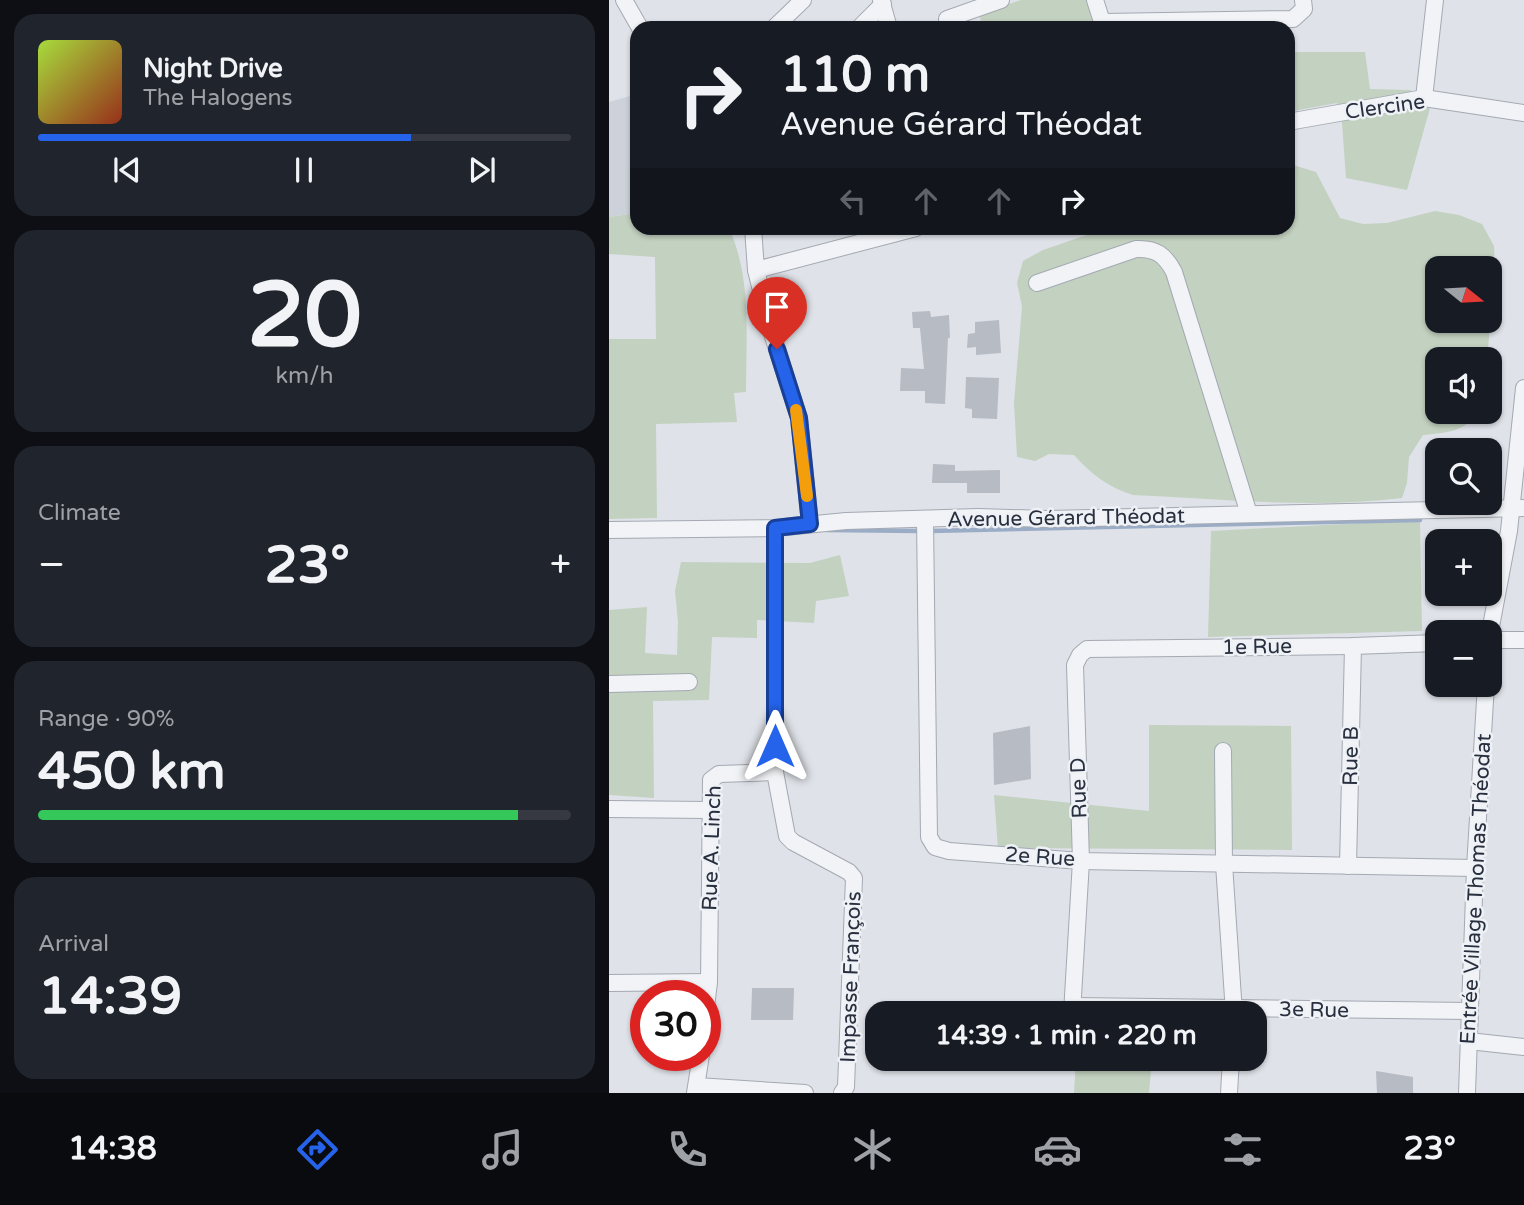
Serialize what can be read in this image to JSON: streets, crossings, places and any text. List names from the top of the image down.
{
  "streets": {
    "street": [
      "Clercine",
      "Avenue Gérard Théodat",
      "1e Rue",
      "Rue B",
      "Rue D",
      "Rue A. Linch",
      "2e Rue",
      "Entrée Village Thomas Théodat",
      "Impasse François",
      "3e Rue"
    ]
  },
  "crossings": [
    ["Avenue Gérard Théodat", "2e Rue"],
    ["1e Rue", "Rue B"],
    ["1e Rue", "Rue D"],
    ["Rue B", "2e Rue"],
    ["Rue D", "2e Rue"],
    ["Rue A. Linch", "Impasse François"],
    ["2e Rue", "Entrée Village Thomas Théodat"],
    ["Entrée Village Thomas Théodat", "3e Rue"]
  ],
  "north": "right",
  "page": {
    "turn": ["110 m", "Avenue Gérard Théodat"],
    "song": ["Night Drive", "The Halogens"],
    "tile": [
      ["20", "km/h"],
      "Climate",
      ["Range · 90%", "450 km"],
      ["Arrival", "14:39"]
    ],
    "map_buttons": ["+", "−"],
    "heat": ["−", "23°", "+"],
    "limit": "30",
    "trip": "14:39 · 1 min · 220 m",
    "tabs": ["14:38", "23°"]
  }
}
